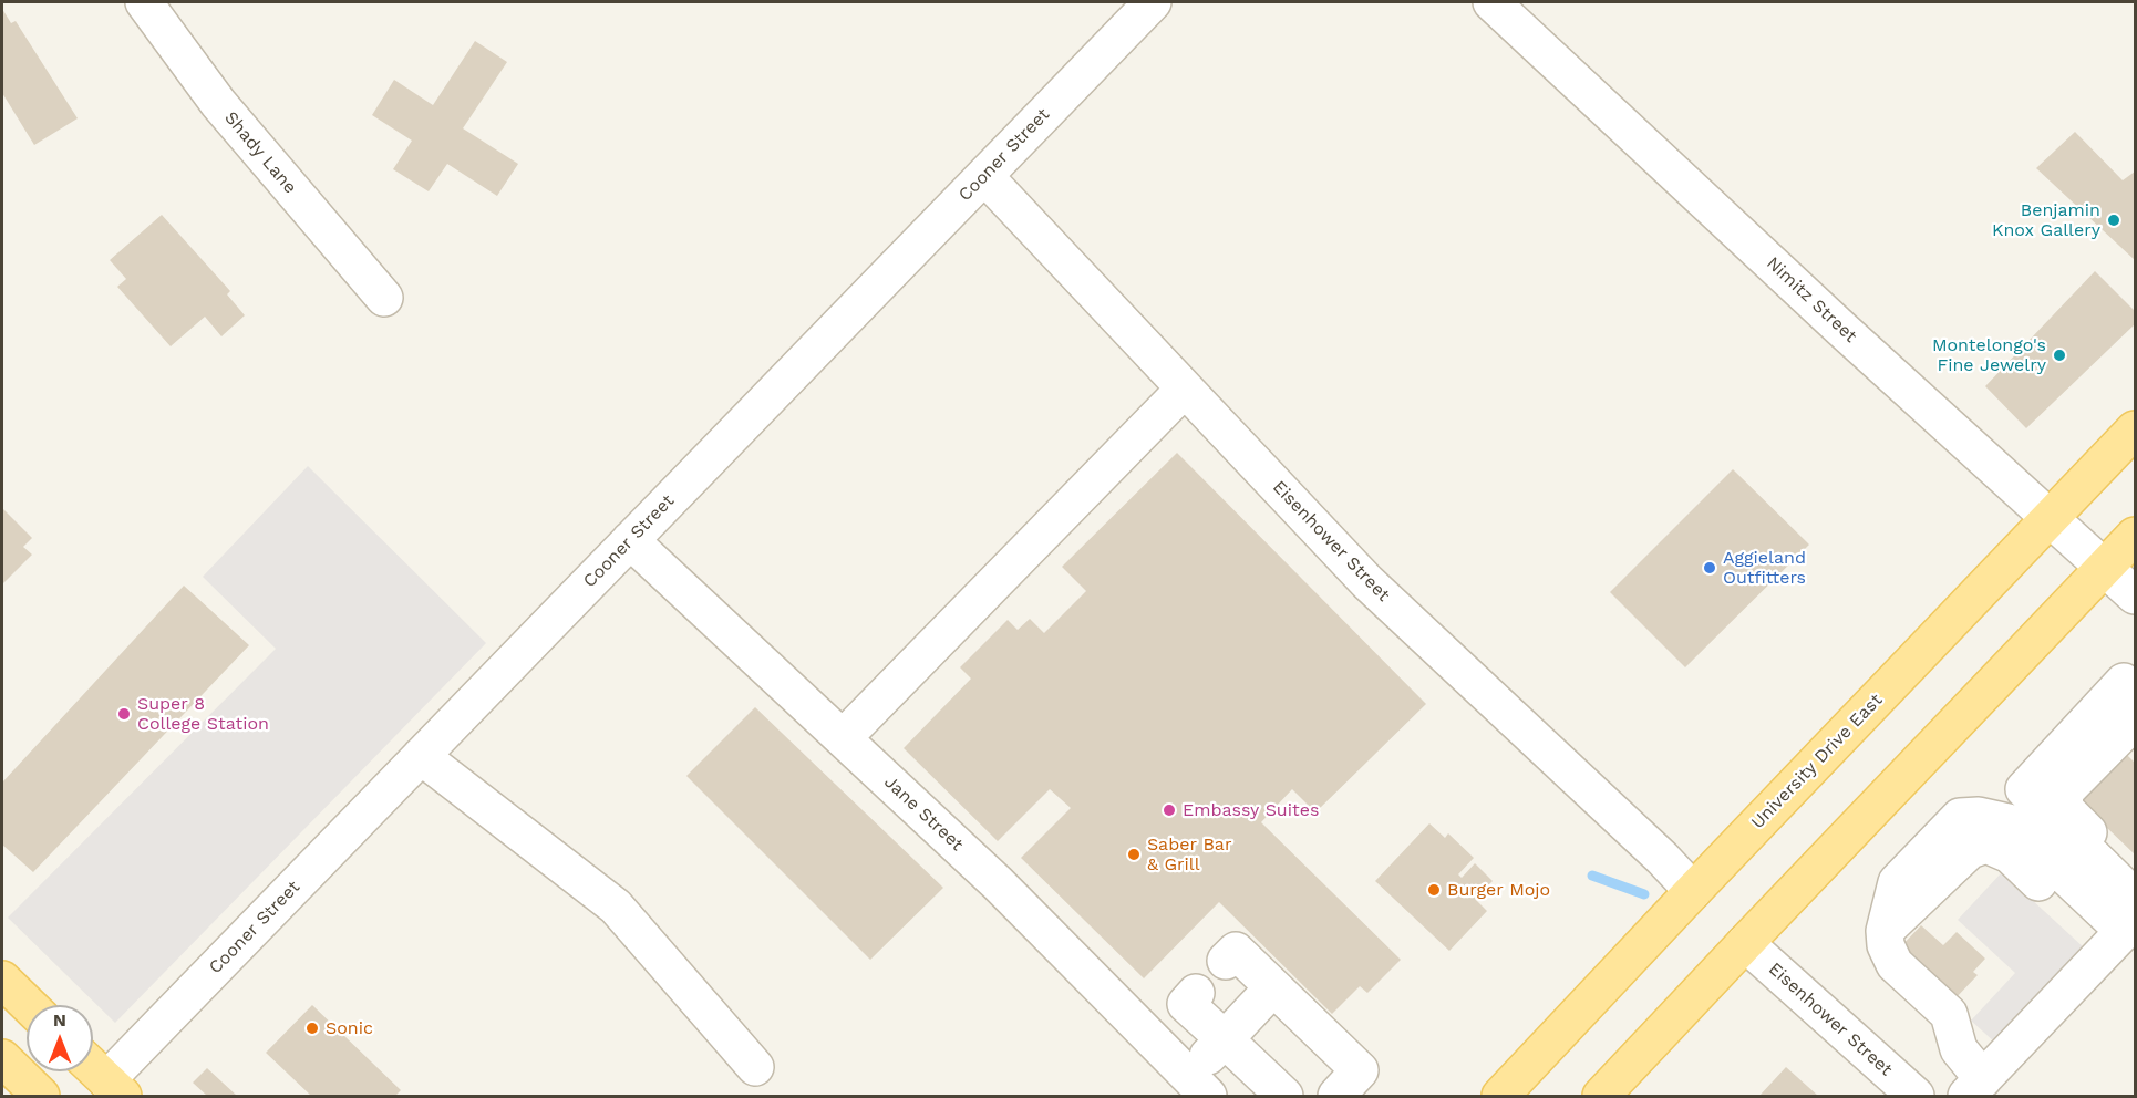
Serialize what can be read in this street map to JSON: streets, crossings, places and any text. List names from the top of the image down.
{
  "streets": {
    "main road": ["University Drive East"],
    "street": [
      "Shady Lane",
      "Cooner Street",
      "Nimitz Street",
      "Eisenhower Street",
      "Jane Street"
    ]
  },
  "crossings": [
    ["Cooner Street", "Eisenhower Street"],
    ["Cooner Street", "Jane Street"],
    ["Nimitz Street", "University Drive East"],
    ["Eisenhower Street", "University Drive East"]
  ],
  "places": [
    "Benjamin Knox Gallery",
    "Montelongo's Fine Jewelry",
    "Aggieland Outfitters",
    "Super 8 College Station",
    "Embassy Suites",
    "Saber Bar & Grill",
    "Burger Mojo",
    "Sonic"
  ],
  "north": "top"
}
